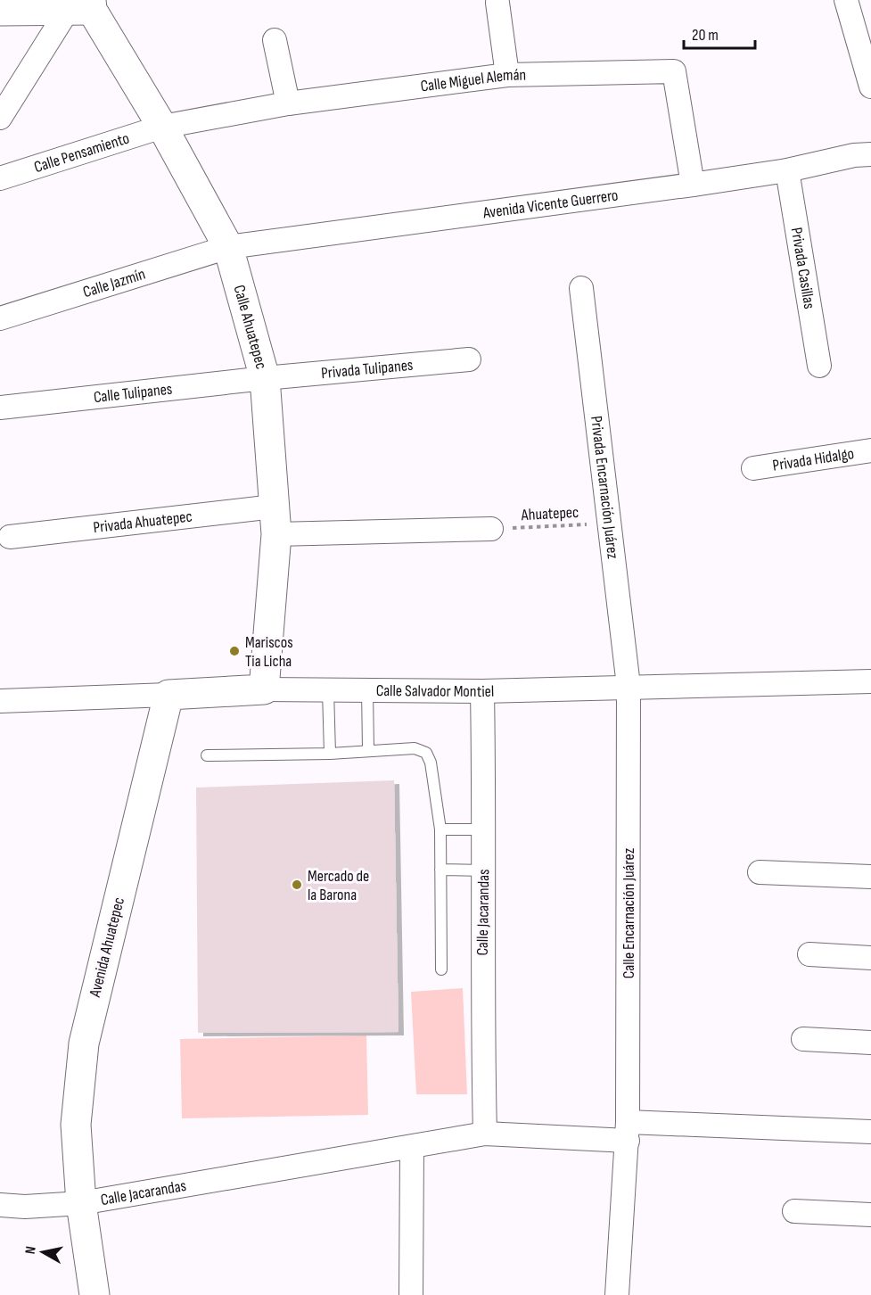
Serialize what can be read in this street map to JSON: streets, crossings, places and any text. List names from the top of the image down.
{
  "streets": {
    "street": [
      "Calle Miguel Alemán",
      "Calle Pensamiento",
      "Avenida Vicente Guerrero",
      "Privada Casillas",
      "Calle Jazmín",
      "Calle Ahuatepec",
      "Privada Tulipanes",
      "Calle Tulipanes",
      "Privada Hidalgo",
      "Privada Encarnación Juárez",
      "Privada Ahuatepec",
      "Calle Salvador Montiel",
      "Calle Jacarandas",
      "Calle Encarnación Juárez",
      "Avenida Ahuatepec"
    ],
    "path": ["Ahuatepec"]
  },
  "crossings": [
    ["Calle Miguel Alemán", "Calle Pensamiento"],
    ["Calle Miguel Alemán", "Avenida Vicente Guerrero"],
    ["Calle Miguel Alemán", "Calle Ahuatepec"],
    ["Calle Pensamiento", "Calle Ahuatepec"],
    ["Avenida Vicente Guerrero", "Privada Casillas"],
    ["Avenida Vicente Guerrero", "Calle Jazmín"],
    ["Avenida Vicente Guerrero", "Calle Ahuatepec"],
    ["Calle Jazmín", "Calle Ahuatepec"],
    ["Calle Ahuatepec", "Privada Tulipanes"],
    ["Calle Ahuatepec", "Calle Tulipanes"],
    ["Calle Ahuatepec", "Privada Ahuatepec"],
    ["Calle Ahuatepec", "Calle Salvador Montiel"],
    ["Privada Tulipanes", "Calle Tulipanes"],
    ["Privada Encarnación Juárez", "Ahuatepec"],
    ["Privada Encarnación Juárez", "Calle Salvador Montiel"],
    ["Privada Encarnación Juárez", "Calle Encarnación Juárez"],
    ["Ahuatepec", "Privada Ahuatepec"],
    ["Calle Salvador Montiel", "Calle Jacarandas"],
    ["Calle Salvador Montiel", "Calle Encarnación Juárez"],
    ["Calle Salvador Montiel", "Avenida Ahuatepec"],
    ["Calle Jacarandas", "Calle Encarnación Juárez"],
    ["Calle Jacarandas", "Avenida Ahuatepec"]
  ],
  "places": ["Mariscos Tia Licha", "Mercado de la Barona"],
  "scale_bar": "20 m",
  "north": "left"
}
